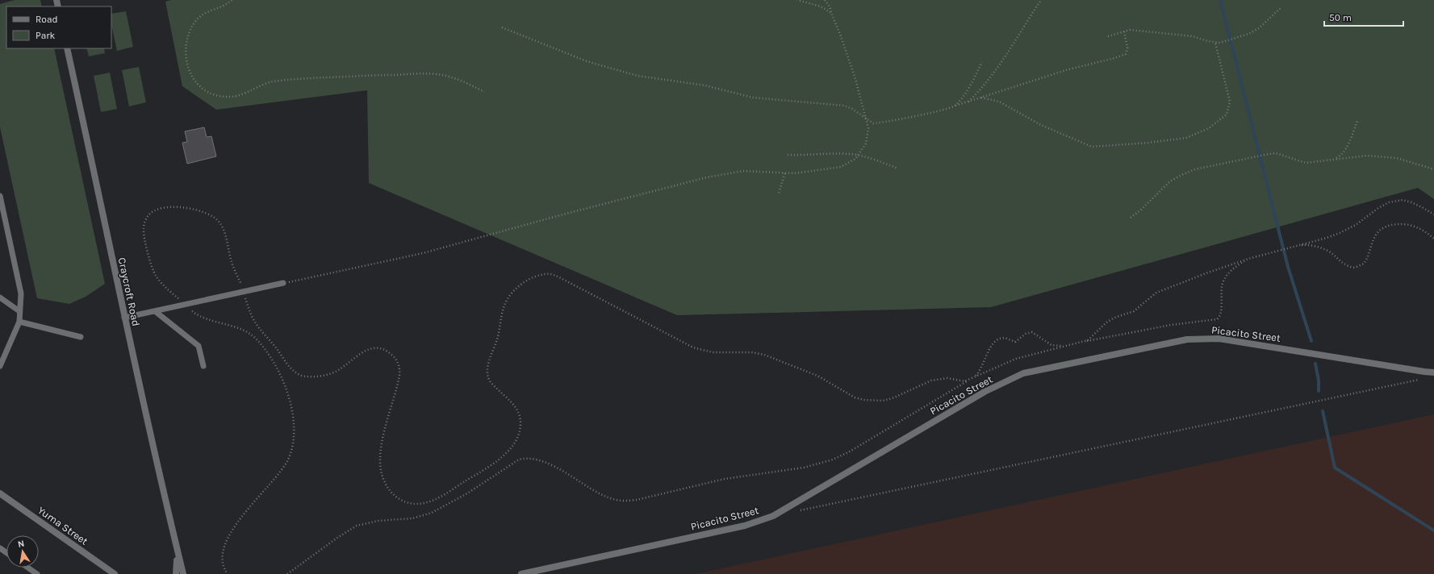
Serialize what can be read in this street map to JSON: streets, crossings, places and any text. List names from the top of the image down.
{
  "streets": {
    "street": ["Craycroft Road", "Picacito Street", "Yuma Street"]
  },
  "legend": ["Road", "Park"],
  "scale_bar": "50 m",
  "north": "top"
}
